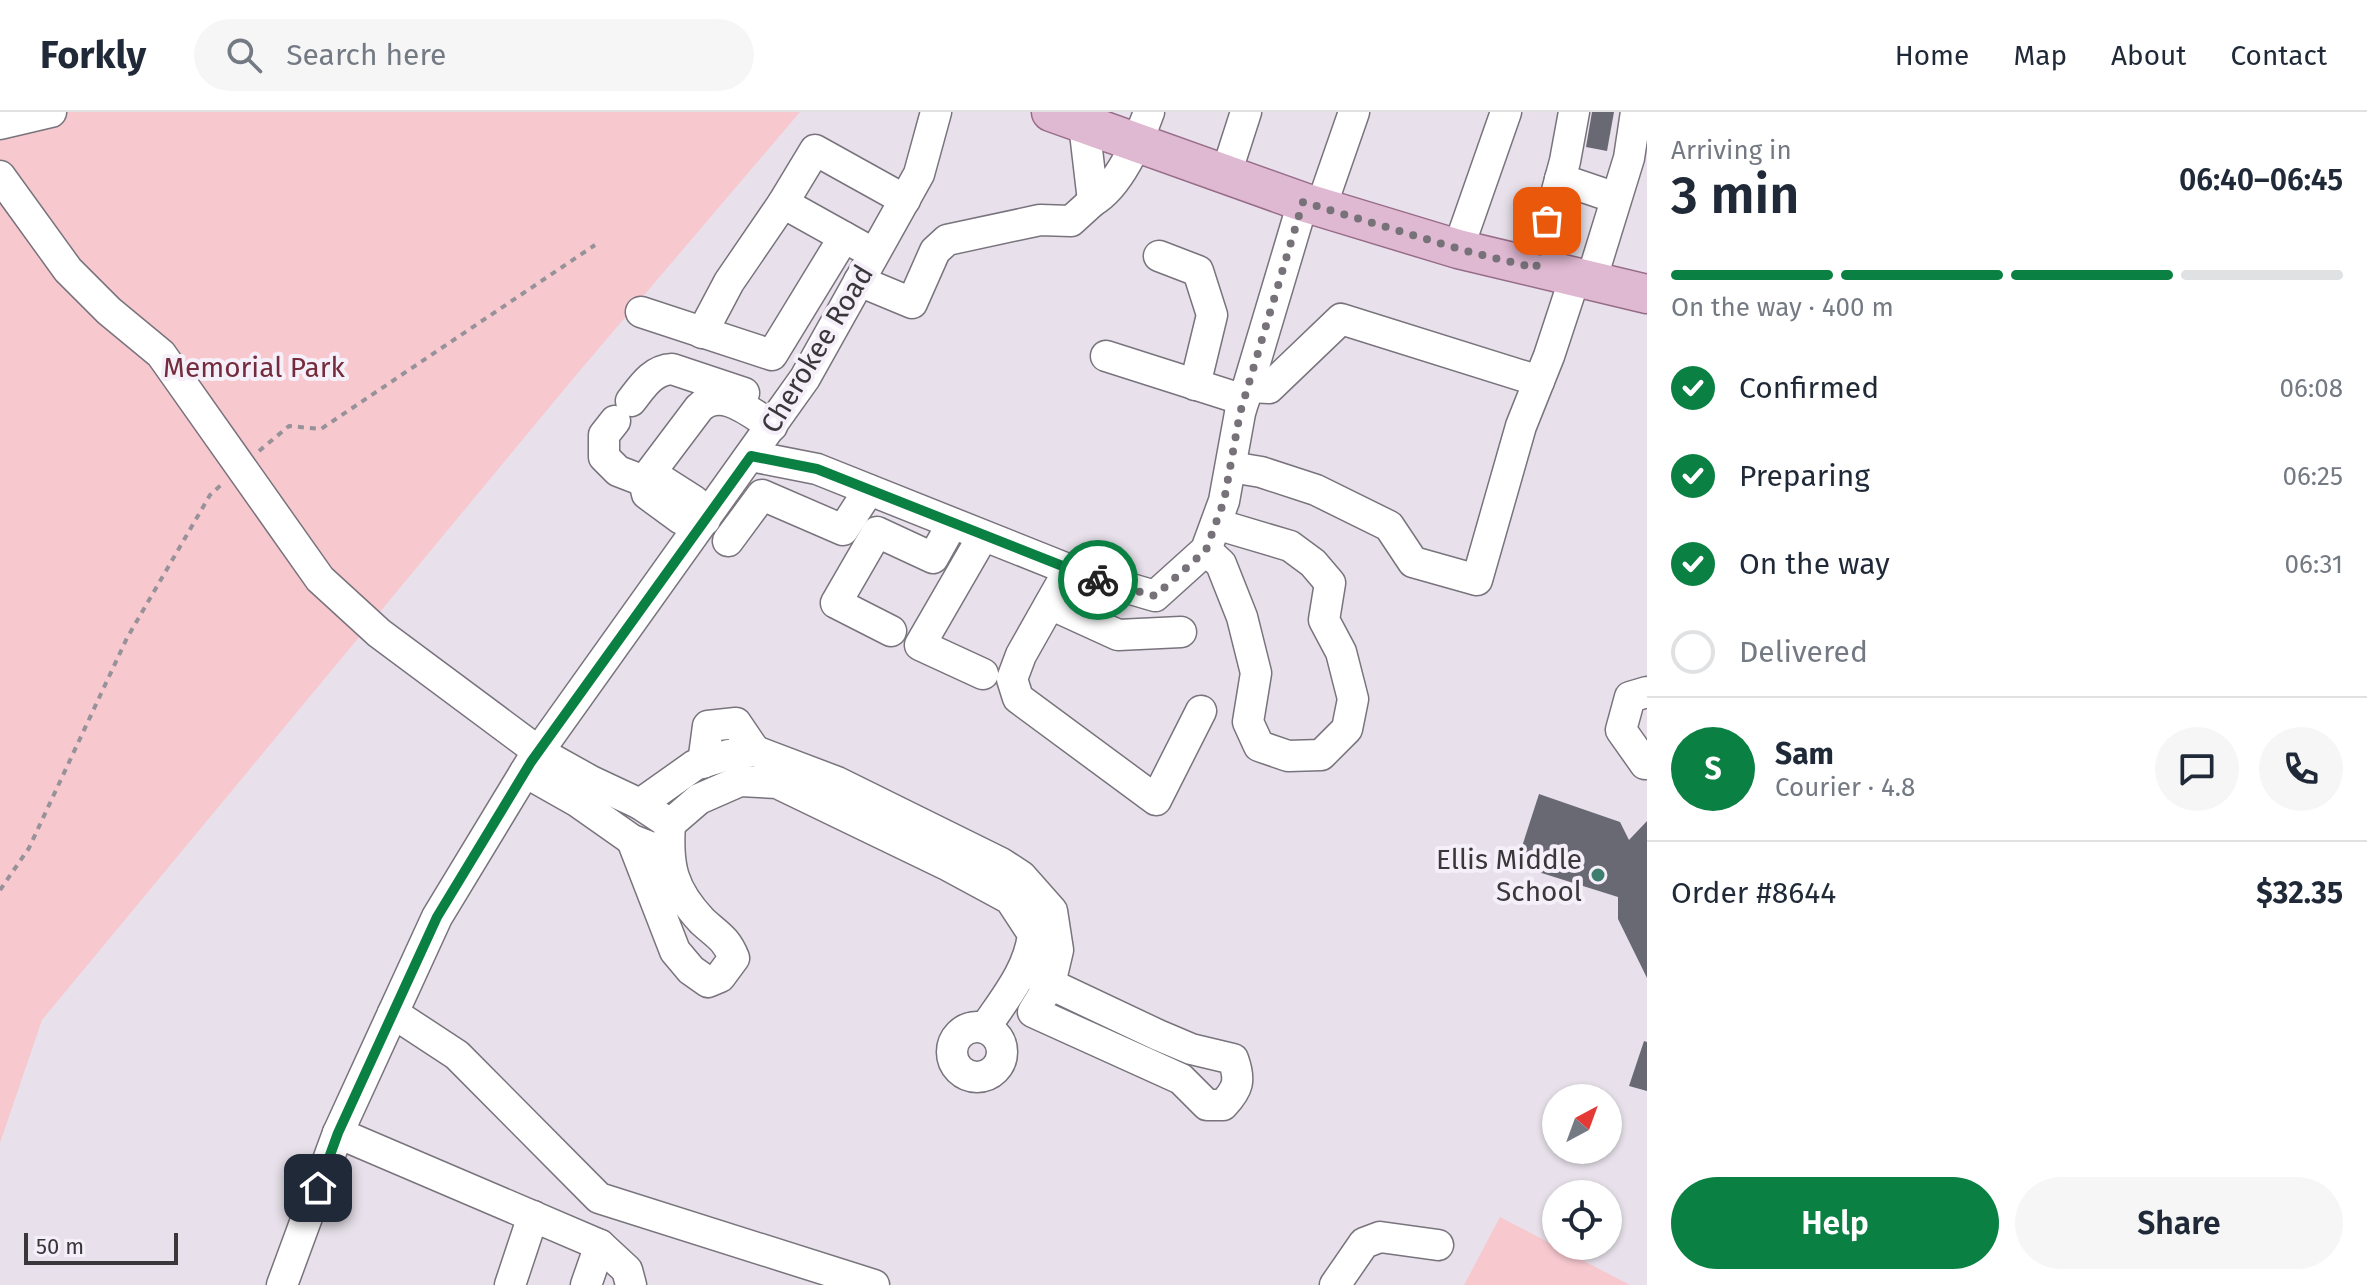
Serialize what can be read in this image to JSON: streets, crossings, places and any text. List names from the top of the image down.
{
  "streets": {
    "street": ["Cherokee Road"]
  },
  "parks": ["Memorial Park"],
  "places": ["Ellis Middle School"],
  "scale_bar": "50 m",
  "north": "top right",
  "page": {
    "header": "Forkly",
    "search": "Search here",
    "nav": [
      "Home",
      "Map",
      "About",
      "Contact"
    ],
    "heading": ["3 min", "Arriving in", "06:40–06:45"],
    "panel": [
      "Sam",
      "Courier · 4.8",
      "Order #8644",
      "$32.35"
    ],
    "bar": "On the way · 400 m",
    "list": [
      ["Confirmed", "06:08"],
      ["Preparing", "06:25"],
      ["On the way", "06:31"],
      "Delivered"
    ],
    "round": "S",
    "buttons": ["Help", "Share"],
    "scale": "50 m"
  }
}
